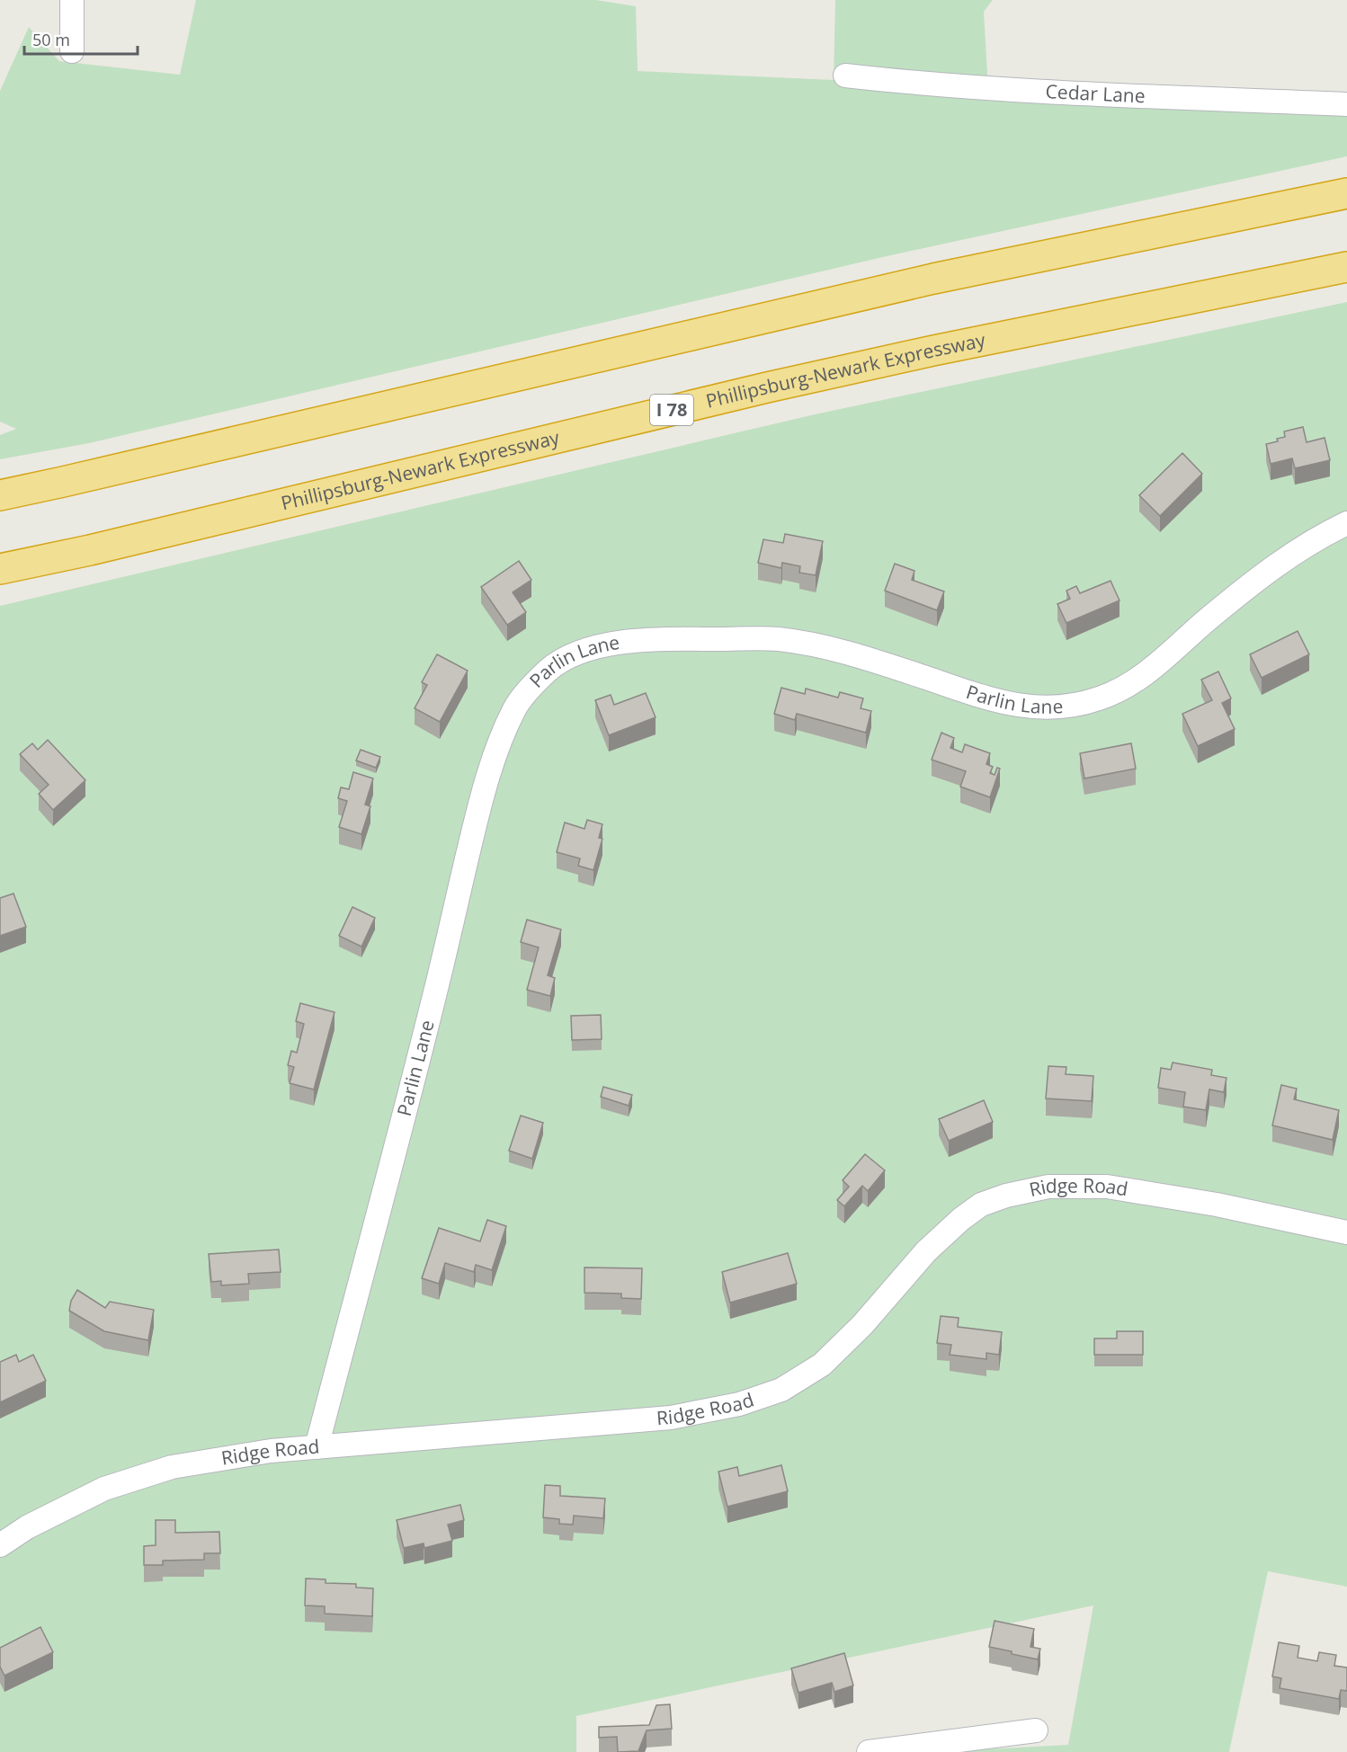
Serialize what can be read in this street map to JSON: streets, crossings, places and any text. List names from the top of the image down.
{
  "streets": {
    "highway": ["Phillipsburg-Newark Expressway", "I 78"],
    "street": ["Cedar Lane", "Parlin Lane", "Ridge Road"]
  },
  "crossings": [
    ["Parlin Lane", "Ridge Road"]
  ],
  "scale_bar": "50 m"
}
